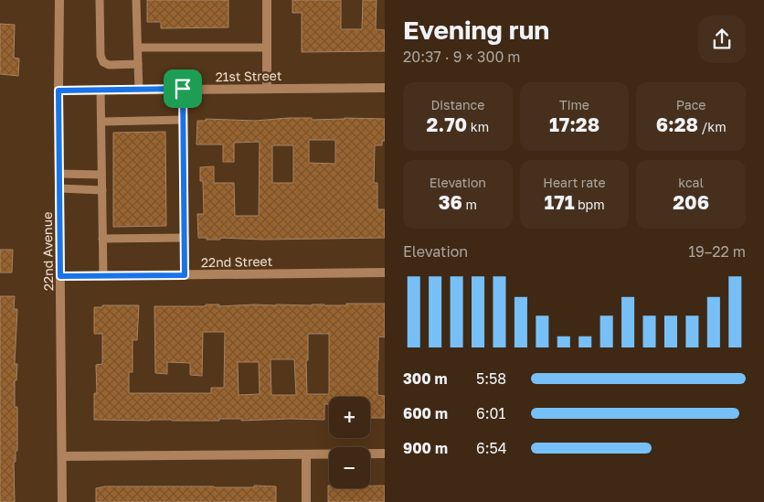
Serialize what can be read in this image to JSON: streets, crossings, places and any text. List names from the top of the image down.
{
  "streets": {
    "street": ["21st Street", "22nd Avenue", "22nd Street"]
  },
  "crossings": [
    ["21st Street", "22nd Avenue"],
    ["22nd Avenue", "22nd Street"]
  ],
  "page": {
    "heading": ["Evening run", "20:37 · 9 × 300 m"],
    "stats": [
      ["Distance", "2.70 km"],
      ["Time", "17:28"],
      ["Pace", "6:28 /km"],
      ["Elevation", "36 m"],
      ["Heart rate", "171 bpm"],
      ["kcal", "206"]
    ],
    "chart": ["Elevation", "19–22 m"],
    "list": [
      {
        "name": "300 m",
        "note": "5:58"
      },
      {
        "name": "600 m",
        "note": "6:01"
      },
      {
        "name": "900 m",
        "note": "6:54"
      }
    ],
    "map_buttons": ["+", "−"]
  }
}
